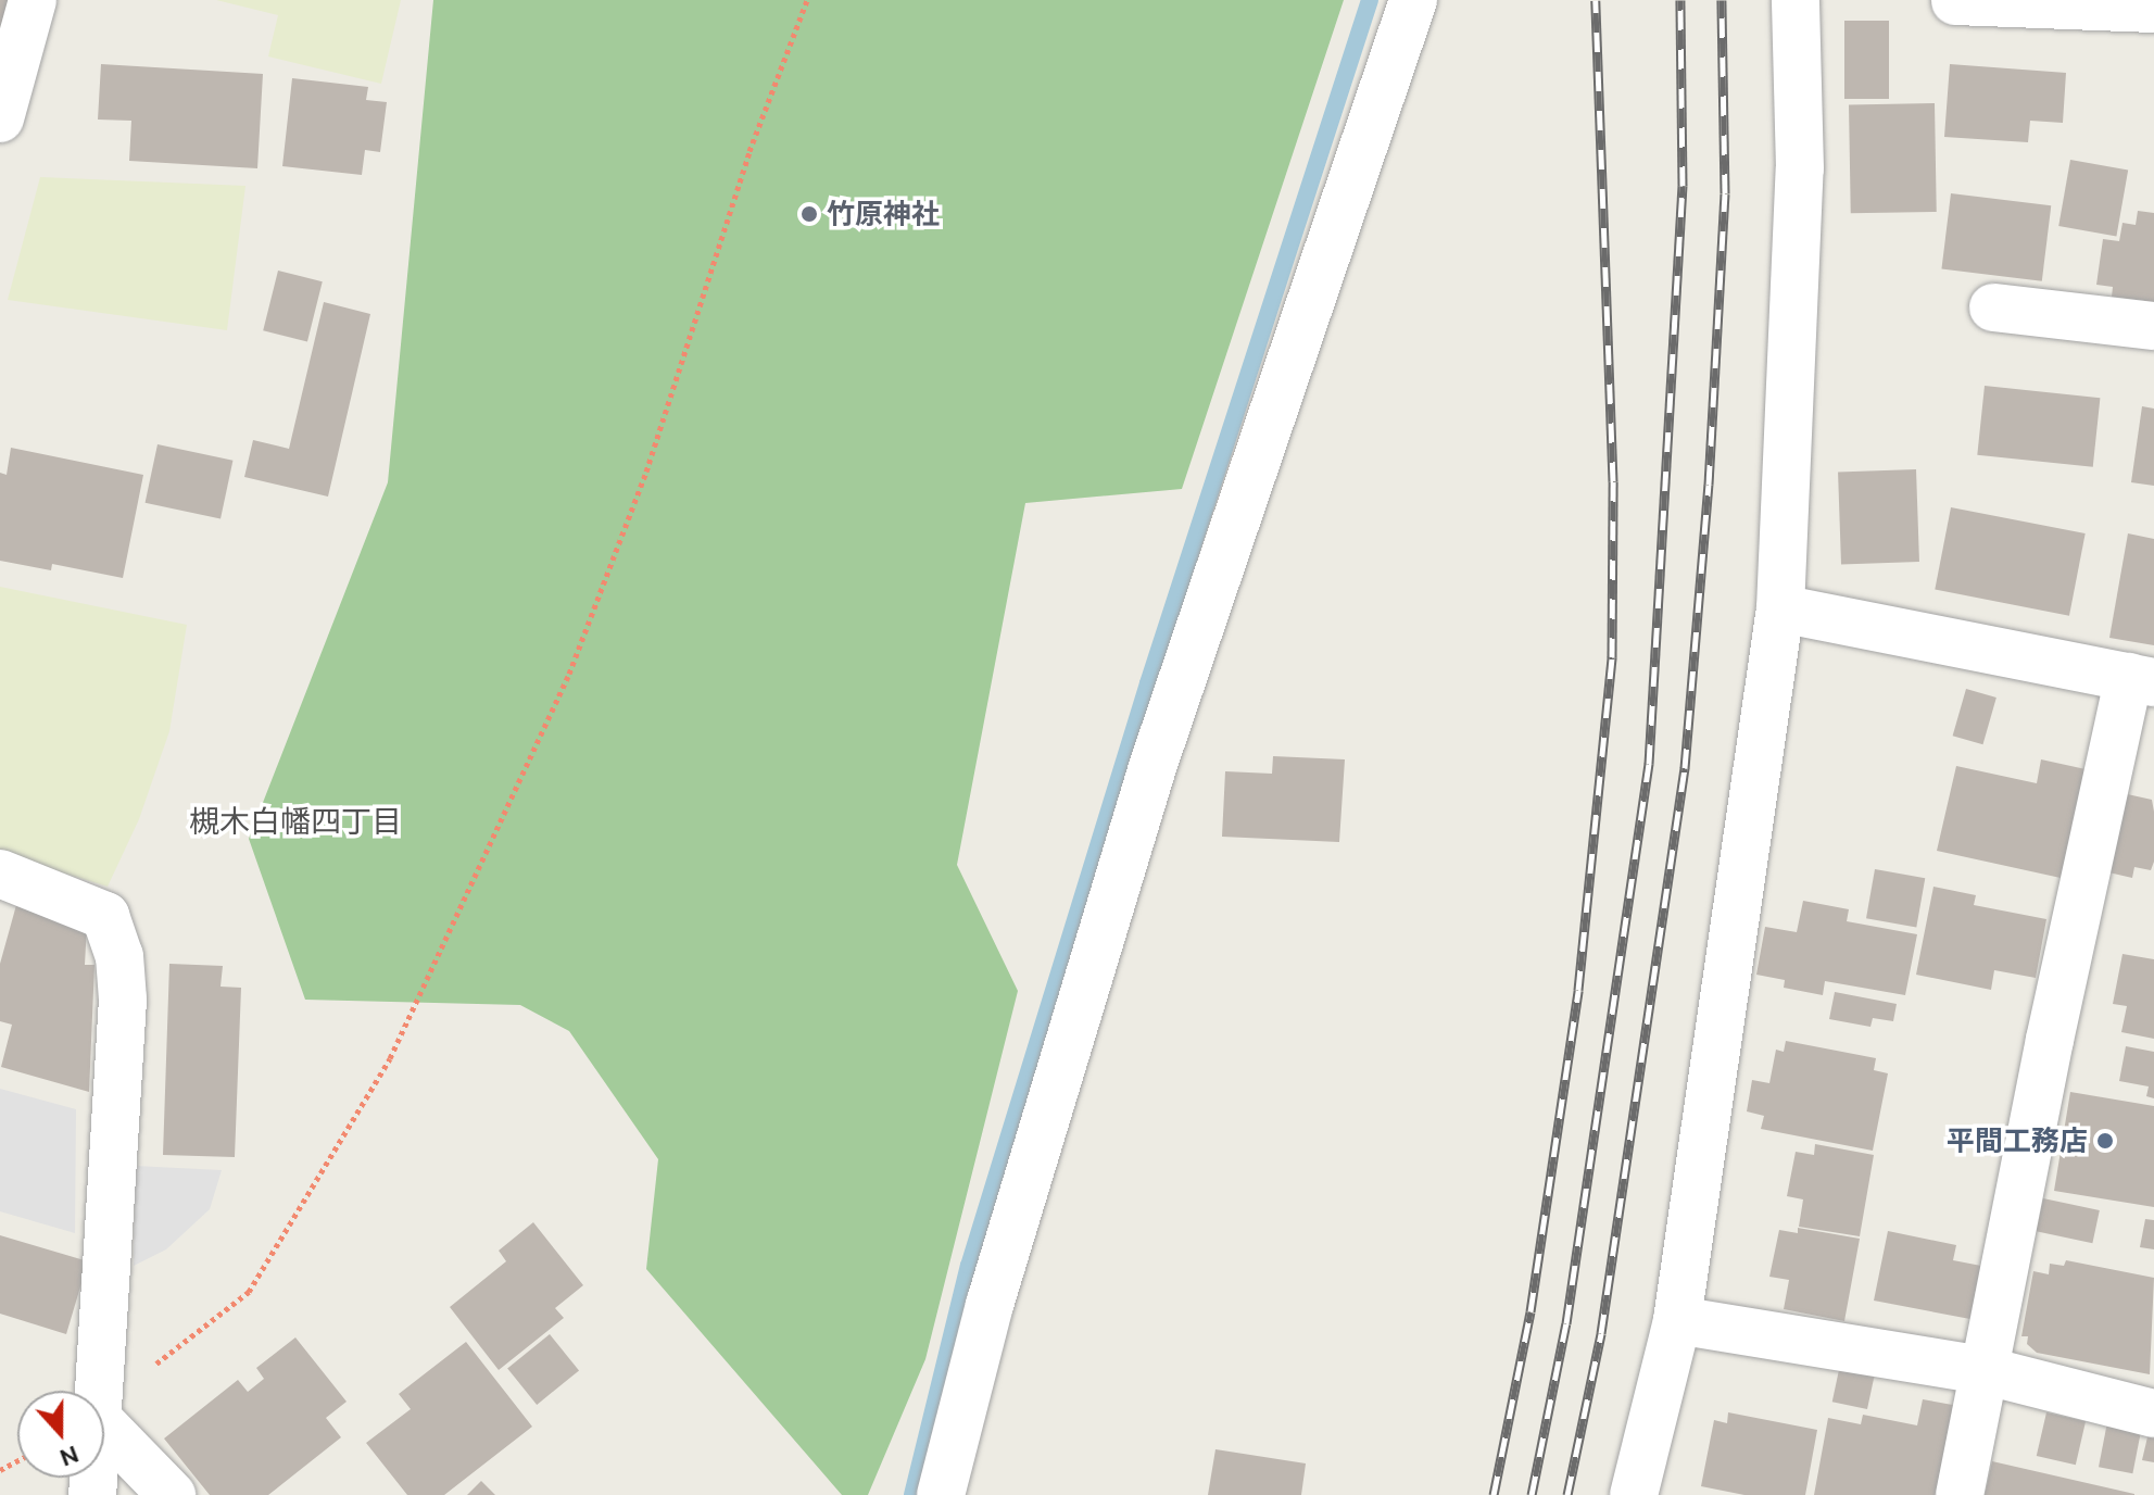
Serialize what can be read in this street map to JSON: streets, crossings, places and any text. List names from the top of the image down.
{
  "districts": ["槻木白幡四丁目"],
  "places": ["竹原神社", "平間工務店"],
  "north": "bottom"
}
